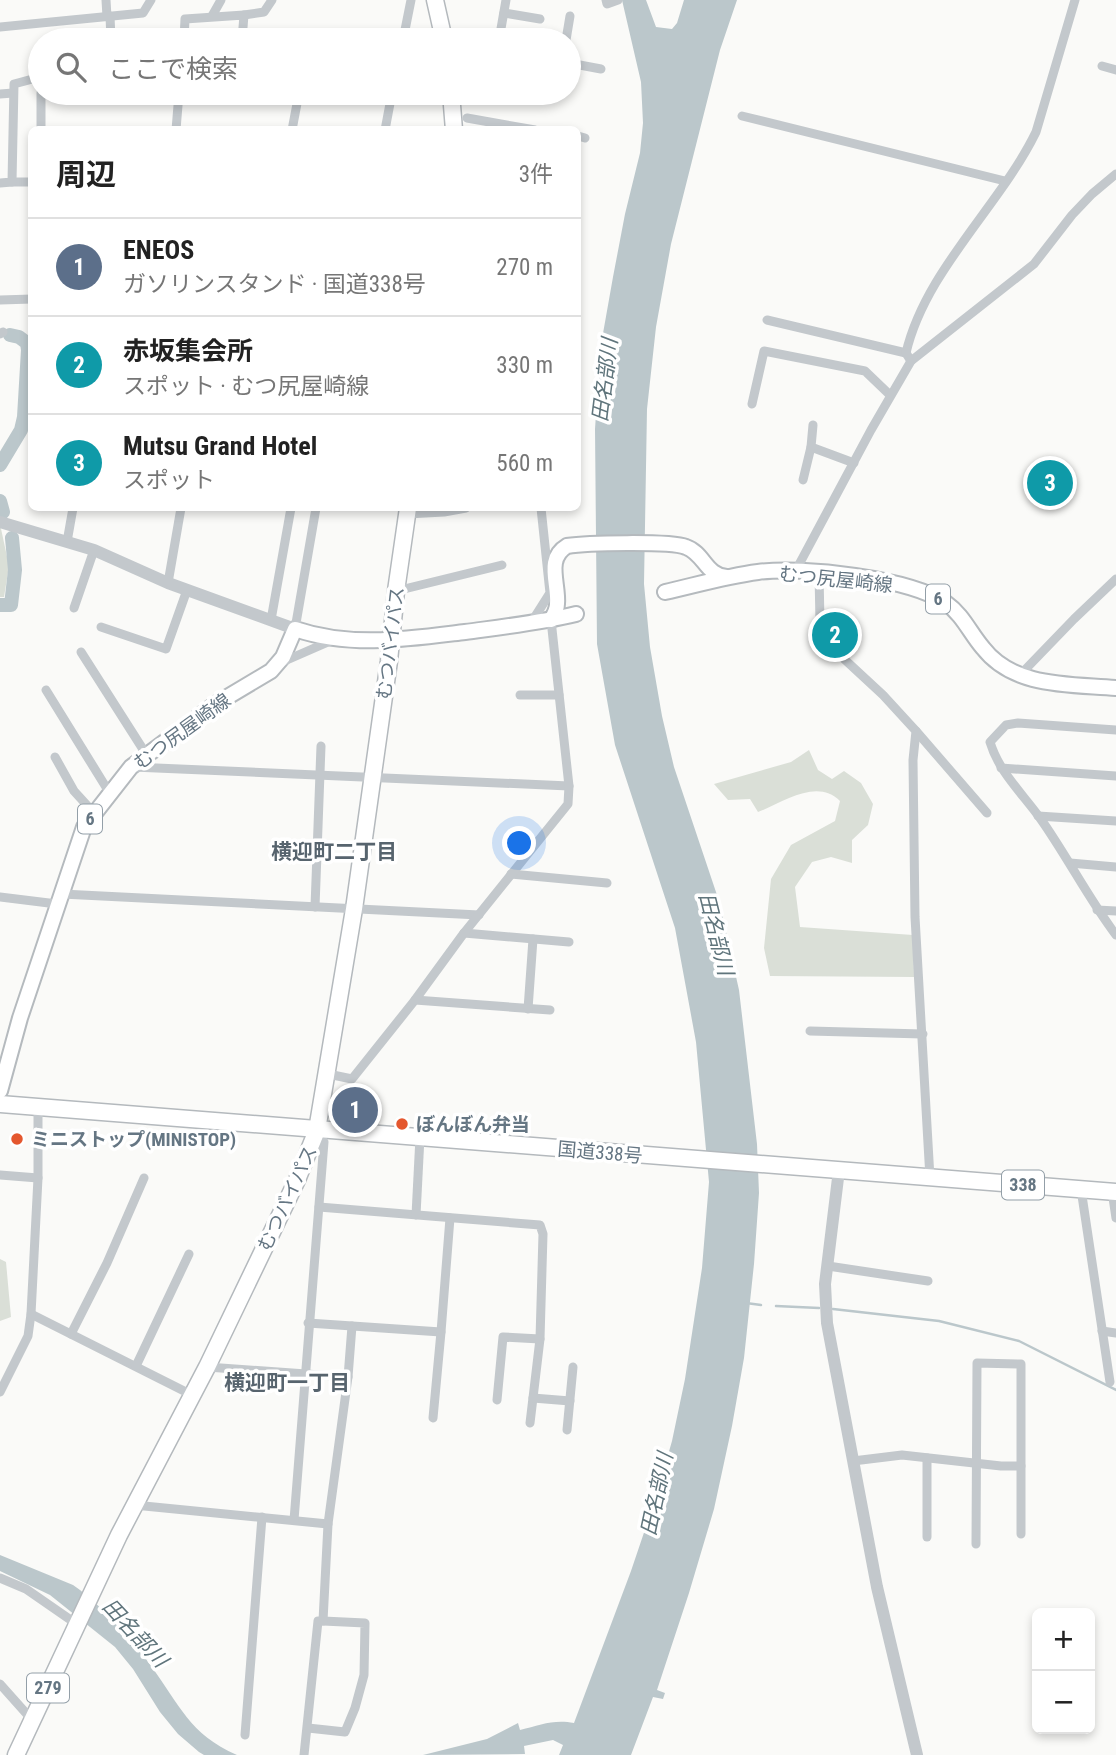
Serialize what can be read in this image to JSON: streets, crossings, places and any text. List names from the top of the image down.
{
  "streets": {
    "highway": [
      "むつバイパス",
      "国道338号",
      "338",
      "279"
    ],
    "main road": ["むつ尻屋崎線", "6"]
  },
  "crossings": [
    ["むつバイパス", "国道338号"]
  ],
  "districts": ["横迎町二丁目", "横迎町一丁目"],
  "water": ["田名部川"],
  "places": ["ぼんぼん弁当", "ミニストップ(MINISTOP)"],
  "page": {
    "search": "ここで検索",
    "heading": ["周辺", "3件"],
    "list": [
      {
        "mark": "1",
        "name": "ENEOS",
        "note": "ガソリンスタンド · 国道338号",
        "value": "270 m"
      },
      {
        "mark": "2",
        "name": "赤坂集会所",
        "note": "スポット · むつ尻屋崎線",
        "value": "330 m"
      },
      {
        "mark": "3",
        "name": "Mutsu Grand Hotel",
        "note": "スポット",
        "value": "560 m"
      }
    ],
    "pins": ["3", "2", "1"],
    "map_buttons": ["+", "−"]
  }
}
